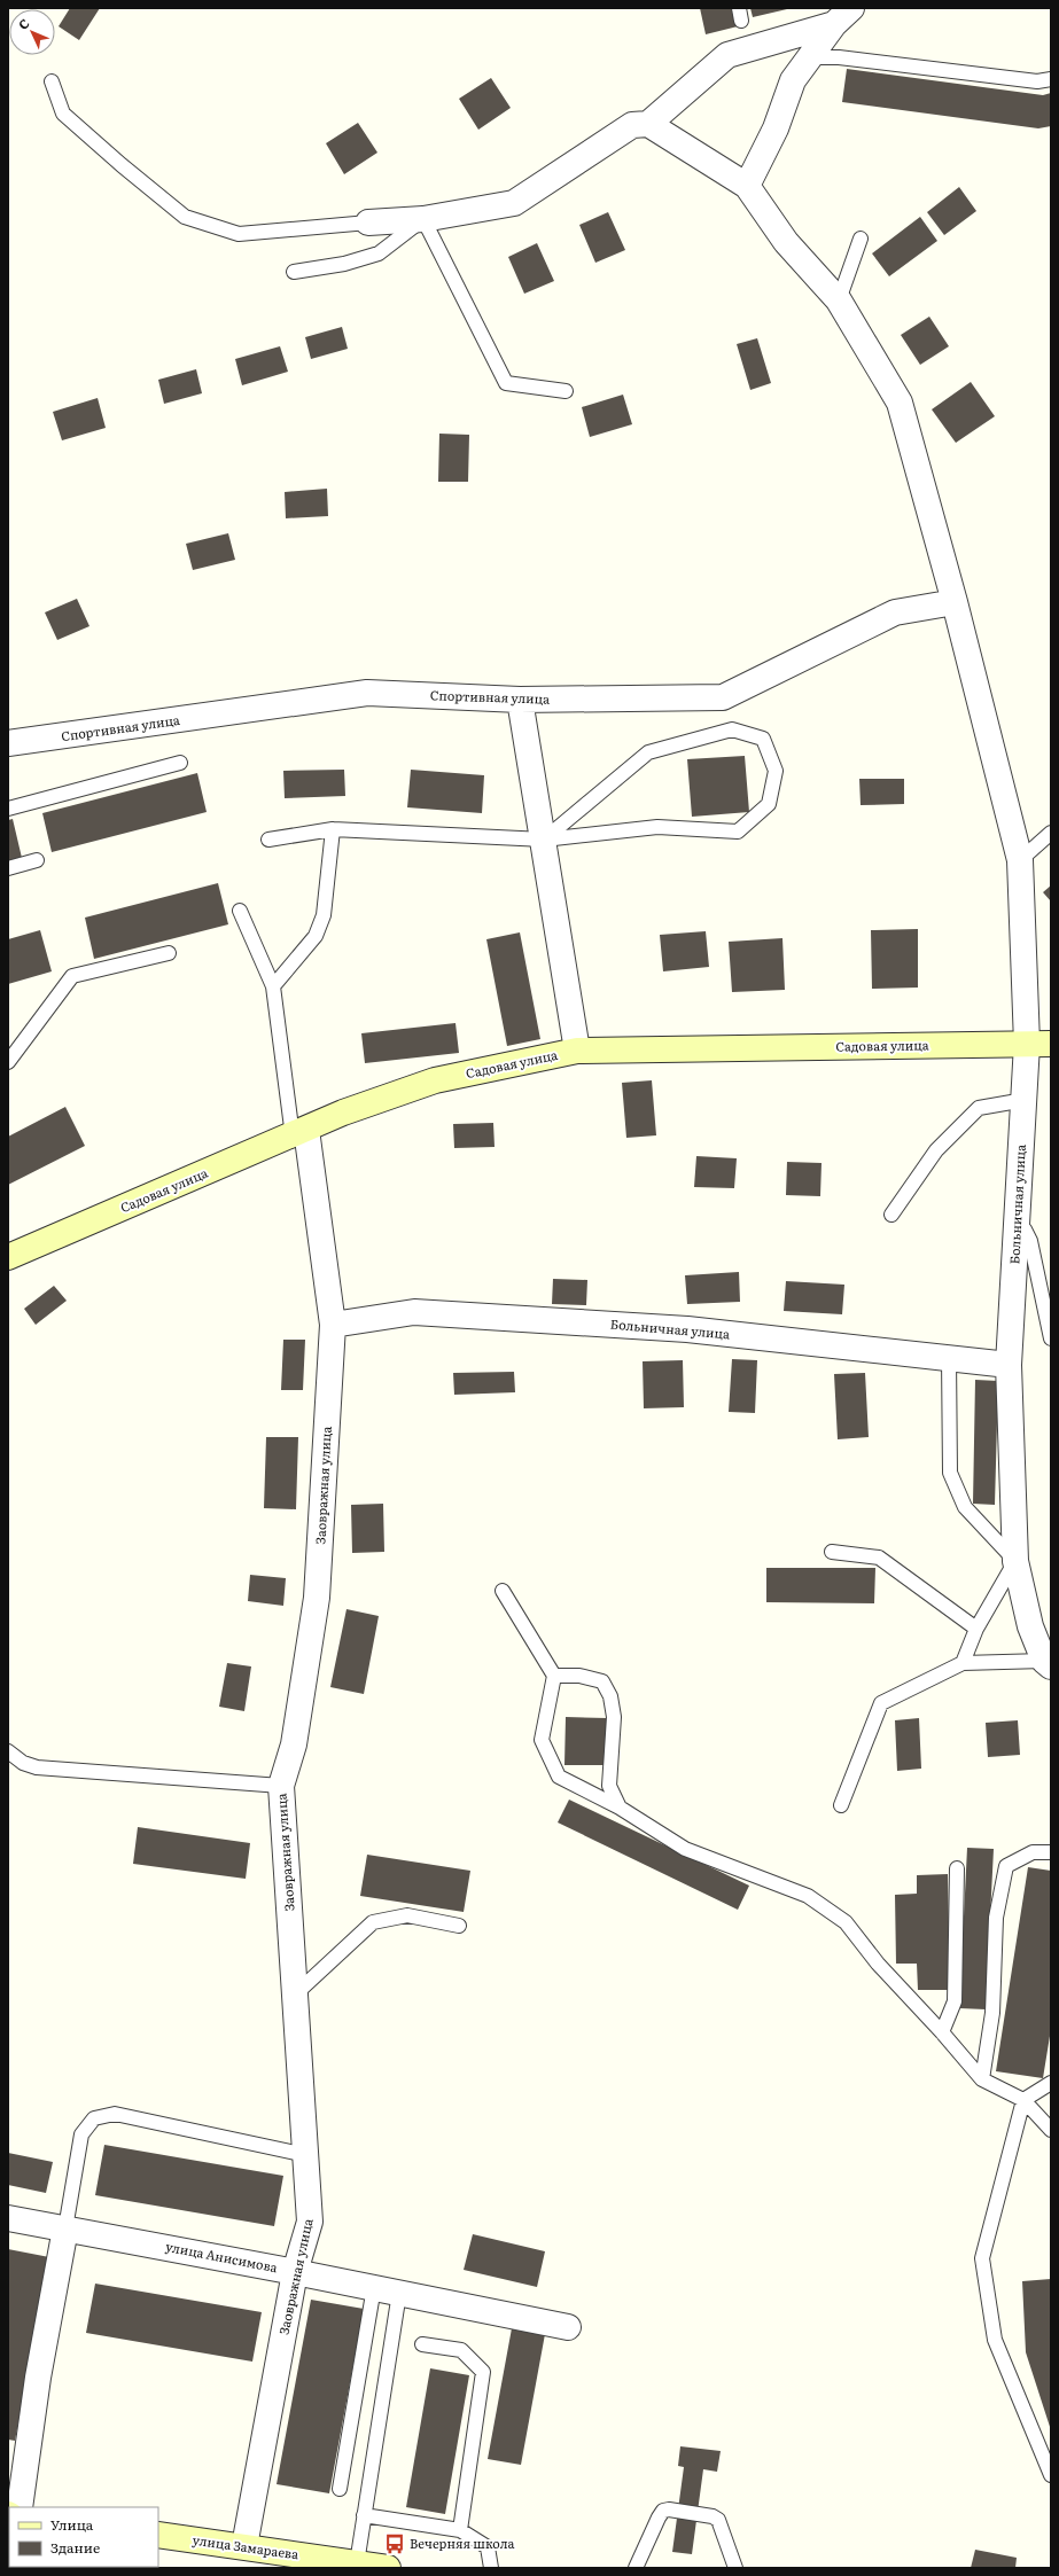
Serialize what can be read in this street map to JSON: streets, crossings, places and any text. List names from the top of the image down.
{
  "streets": {
    "street": [
      "Спортивная улица",
      "Садовая улица",
      "Больничная улица",
      "Заовражная улица",
      "улица Анисимова",
      "улица Замараева"
    ]
  },
  "crossings": [
    ["Спортивная улица", "Больничная улица"],
    ["Садовая улица", "Больничная улица"],
    ["Садовая улица", "Заовражная улица"],
    ["Больничная улица", "Заовражная улица"],
    ["Заовражная улица", "улица Анисимова"],
    ["Заовражная улица", "улица Замараева"]
  ],
  "places": {
    "bus stop": ["Вечерняя школа"]
  },
  "legend": ["Улица", "Здание"],
  "north": "top left"
}
